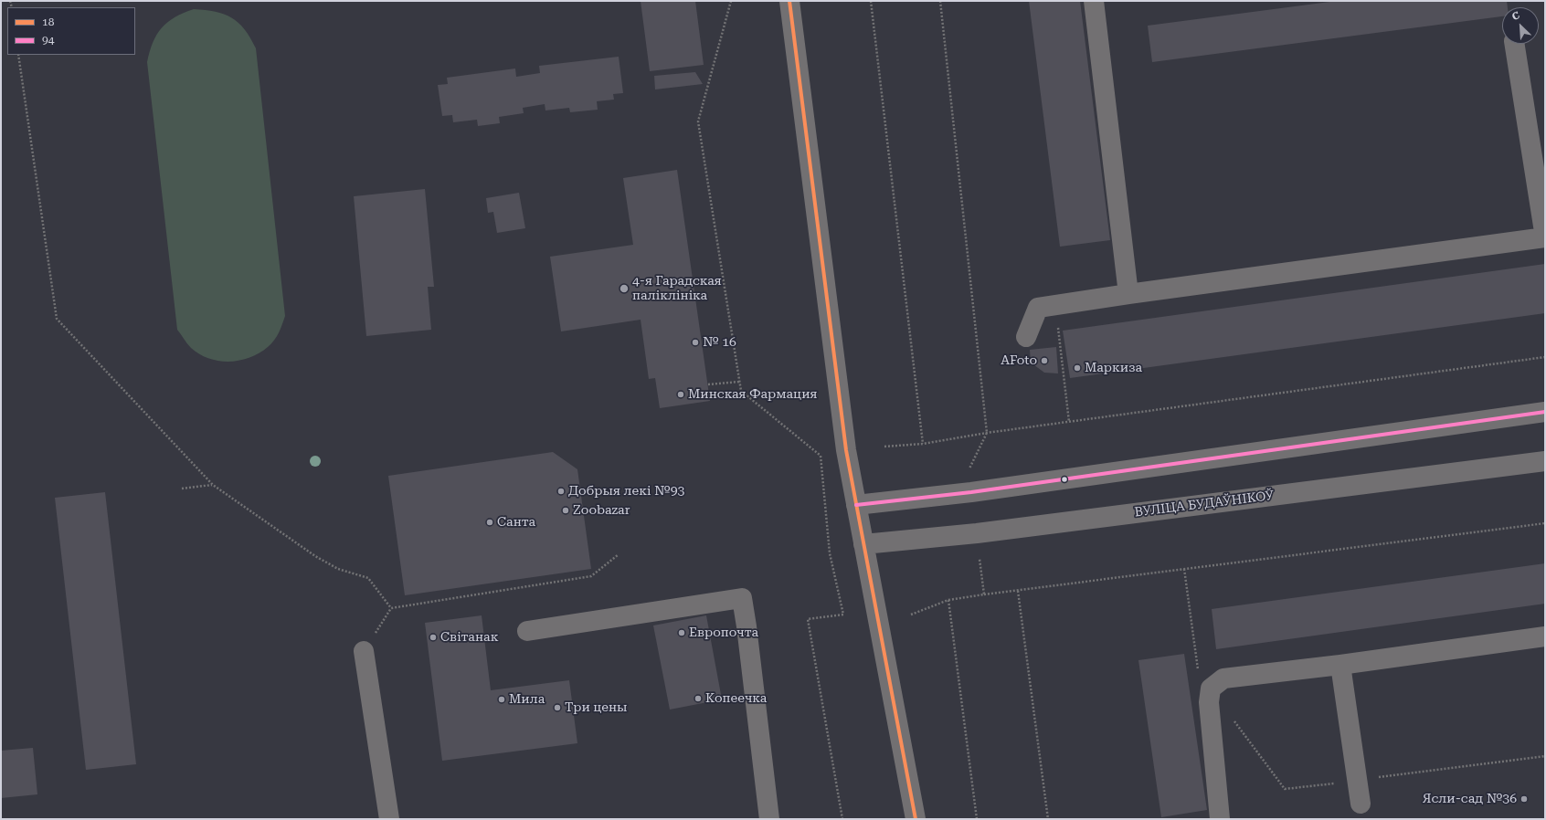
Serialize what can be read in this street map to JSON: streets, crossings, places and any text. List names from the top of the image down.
{
  "streets": {
    "street": ["ВУЛІЦА БУДАЎНІКОЎ"]
  },
  "places": [
    "4-я Гарадская паліклініка",
    "№ 16",
    "AFoto",
    "Маркиза",
    "Минская Фармация",
    "Добрыя лекі №93",
    "Zoobazar",
    "Санта",
    "Европочта",
    "Світанак",
    "Копеечка",
    "Мила",
    "Три цены",
    "Ясли-сад №36"
  ],
  "lines": ["transit line 18", "transit line 94"],
  "legend": ["18", "94"],
  "north": "top left"
}
